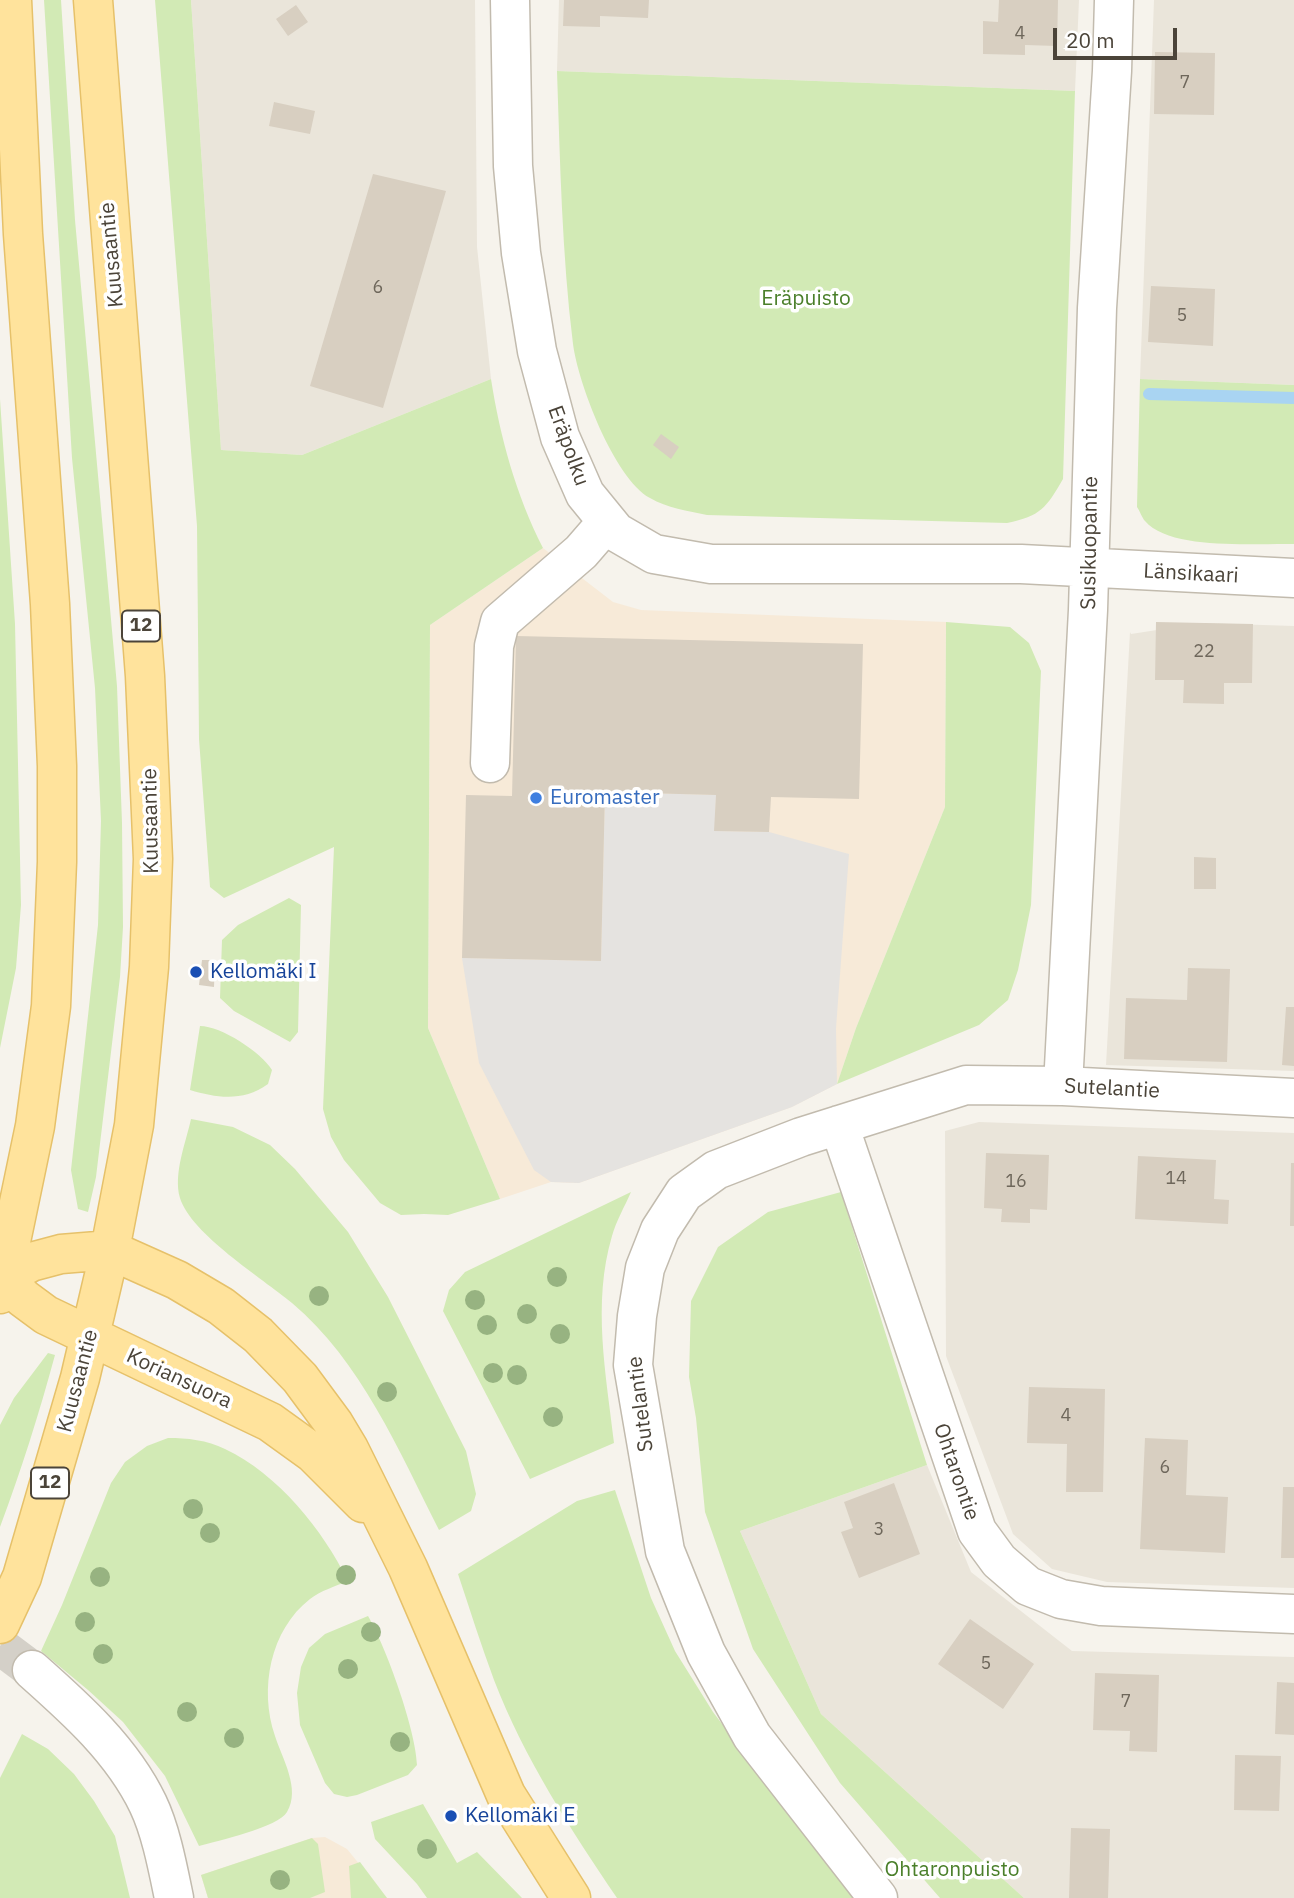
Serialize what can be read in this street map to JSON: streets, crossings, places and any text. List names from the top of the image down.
{
  "streets": {
    "main road": ["Kuusaantie", "12", "Koriansuora"],
    "street": [
      "Eräpolku",
      "Susikuopantie",
      "Länsikaari",
      "Sutelantie",
      "Ohtarontie"
    ]
  },
  "crossings": [
    ["Kuusaantie", "Koriansuora"],
    ["Eräpolku", "Susikuopantie"],
    ["Eräpolku", "Länsikaari"],
    ["Susikuopantie", "Länsikaari"],
    ["Susikuopantie", "Sutelantie"],
    ["Sutelantie", "Ohtarontie"]
  ],
  "parks": ["Eräpuisto", "Ohtaronpuisto"],
  "places": ["Euromaster", "Kellomäki I", "Kellomäki E"],
  "house_numbers": [
    "4",
    "7",
    "6",
    "5",
    "22",
    "14",
    "16",
    "4",
    "6",
    "3",
    "5",
    "7"
  ],
  "scale_bar": "20 m"
}
